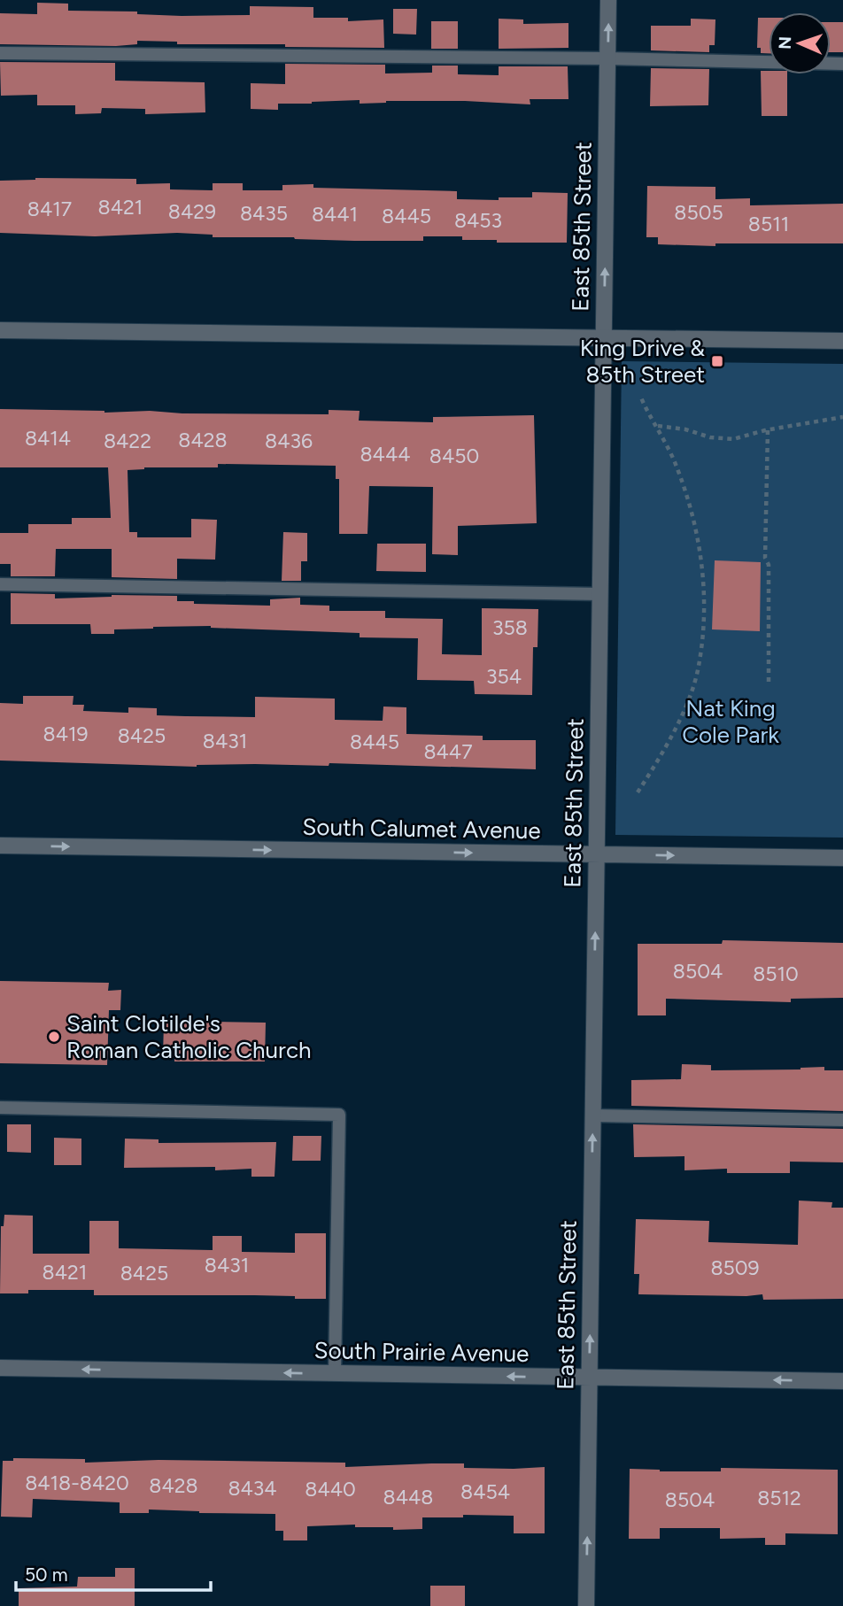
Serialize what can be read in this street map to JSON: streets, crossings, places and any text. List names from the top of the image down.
{
  "streets": {
    "street": ["East 85th Street", "South Calumet Avenue", "South Prairie Avenue"]
  },
  "crossings": [
    ["East 85th Street", "South Calumet Avenue"],
    ["East 85th Street", "South Prairie Avenue"]
  ],
  "one_way": ["East 85th Street", "South Calumet Avenue", "South Prairie Avenue"],
  "parks": ["Nat King Cole Park"],
  "places": {
    "transit": ["King Drive & 85th Street"],
    "other": ["Saint Clotilde's Roman Catholic Church"]
  },
  "house_numbers": [
    "8421",
    "8417",
    "8429",
    "8505",
    "8435",
    "8441",
    "8445",
    "8453",
    "8511",
    "8414",
    "8428",
    "8422",
    "8436",
    "8444",
    "8450",
    "358",
    "354",
    "8419",
    "8425",
    "8431",
    "8445",
    "8447",
    "8504",
    "8510",
    "8431",
    "8509",
    "8421",
    "8425",
    "8418-8420",
    "8428",
    "8434",
    "8440",
    "8454",
    "8448",
    "8512",
    "8504"
  ],
  "scale_bar": "50 m",
  "north": "left"
}
